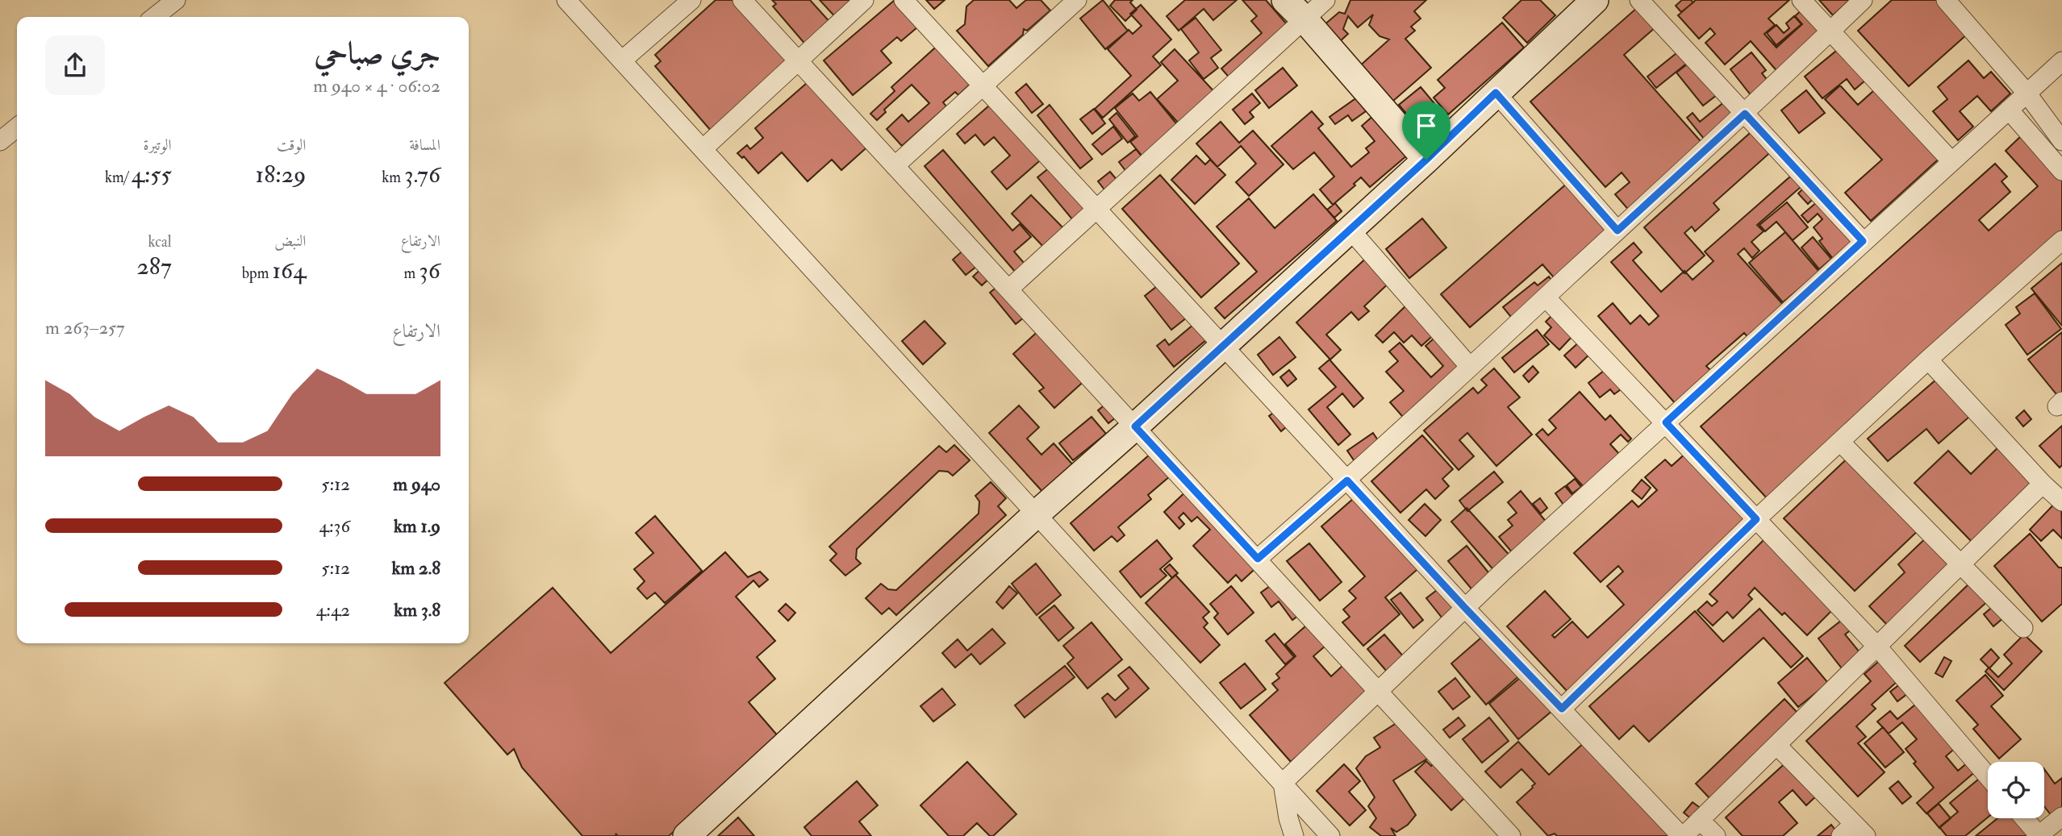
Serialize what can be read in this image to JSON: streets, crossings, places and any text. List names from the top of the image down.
{
  "page": {
    "heading": ["جري صباحي", "06:02 · 4 × 940 m"],
    "stats": [
      ["المسافة", "3.76 km"],
      ["الوقت", "18:29"],
      ["الوتيرة", "4:55 /km"],
      ["الارتفاع", "36 m"],
      ["النبض", "164 bpm"],
      ["kcal", "287"]
    ],
    "chart": ["الارتفاع", "257–263 m"],
    "list": [
      {
        "name": "940 m",
        "note": "5:12"
      },
      {
        "name": "1.9 km",
        "note": "4:36"
      },
      {
        "name": "2.8 km",
        "note": "5:12"
      },
      {
        "name": "3.8 km",
        "note": "4:42"
      }
    ]
  }
}
